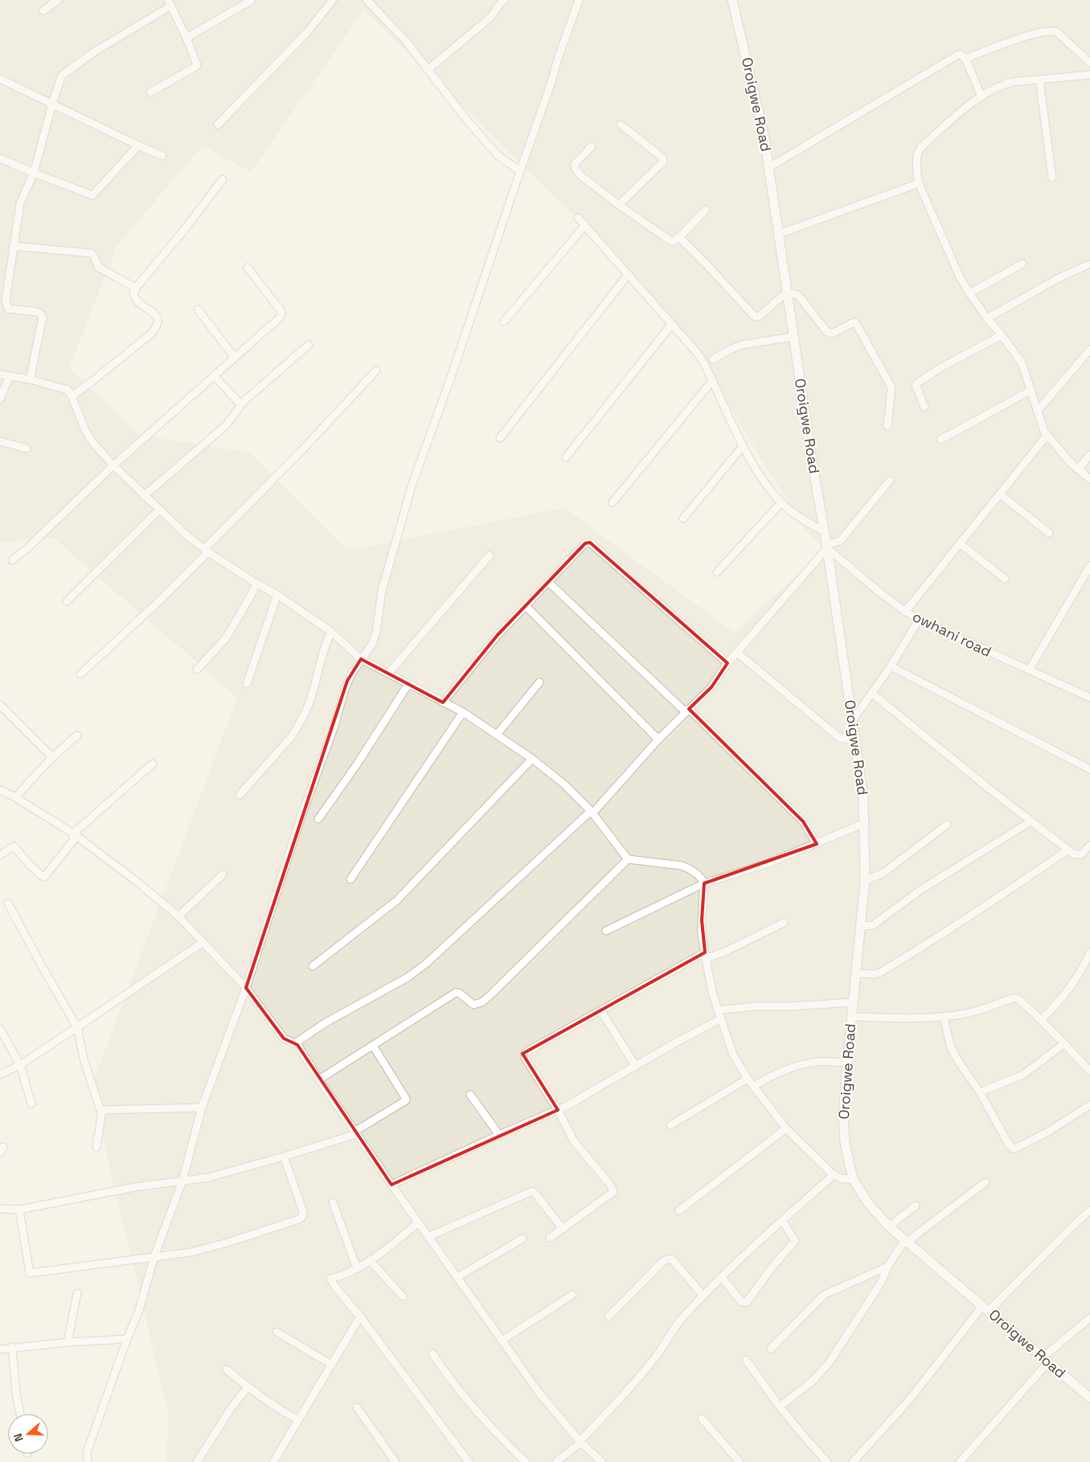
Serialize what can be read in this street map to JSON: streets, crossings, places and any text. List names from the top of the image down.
{
  "streets": {
    "street": ["Oroigwe Road", "owhani road"]
  },
  "crossings": [
    ["Oroigwe Road", "owhani road"]
  ],
  "north": "left"
}
